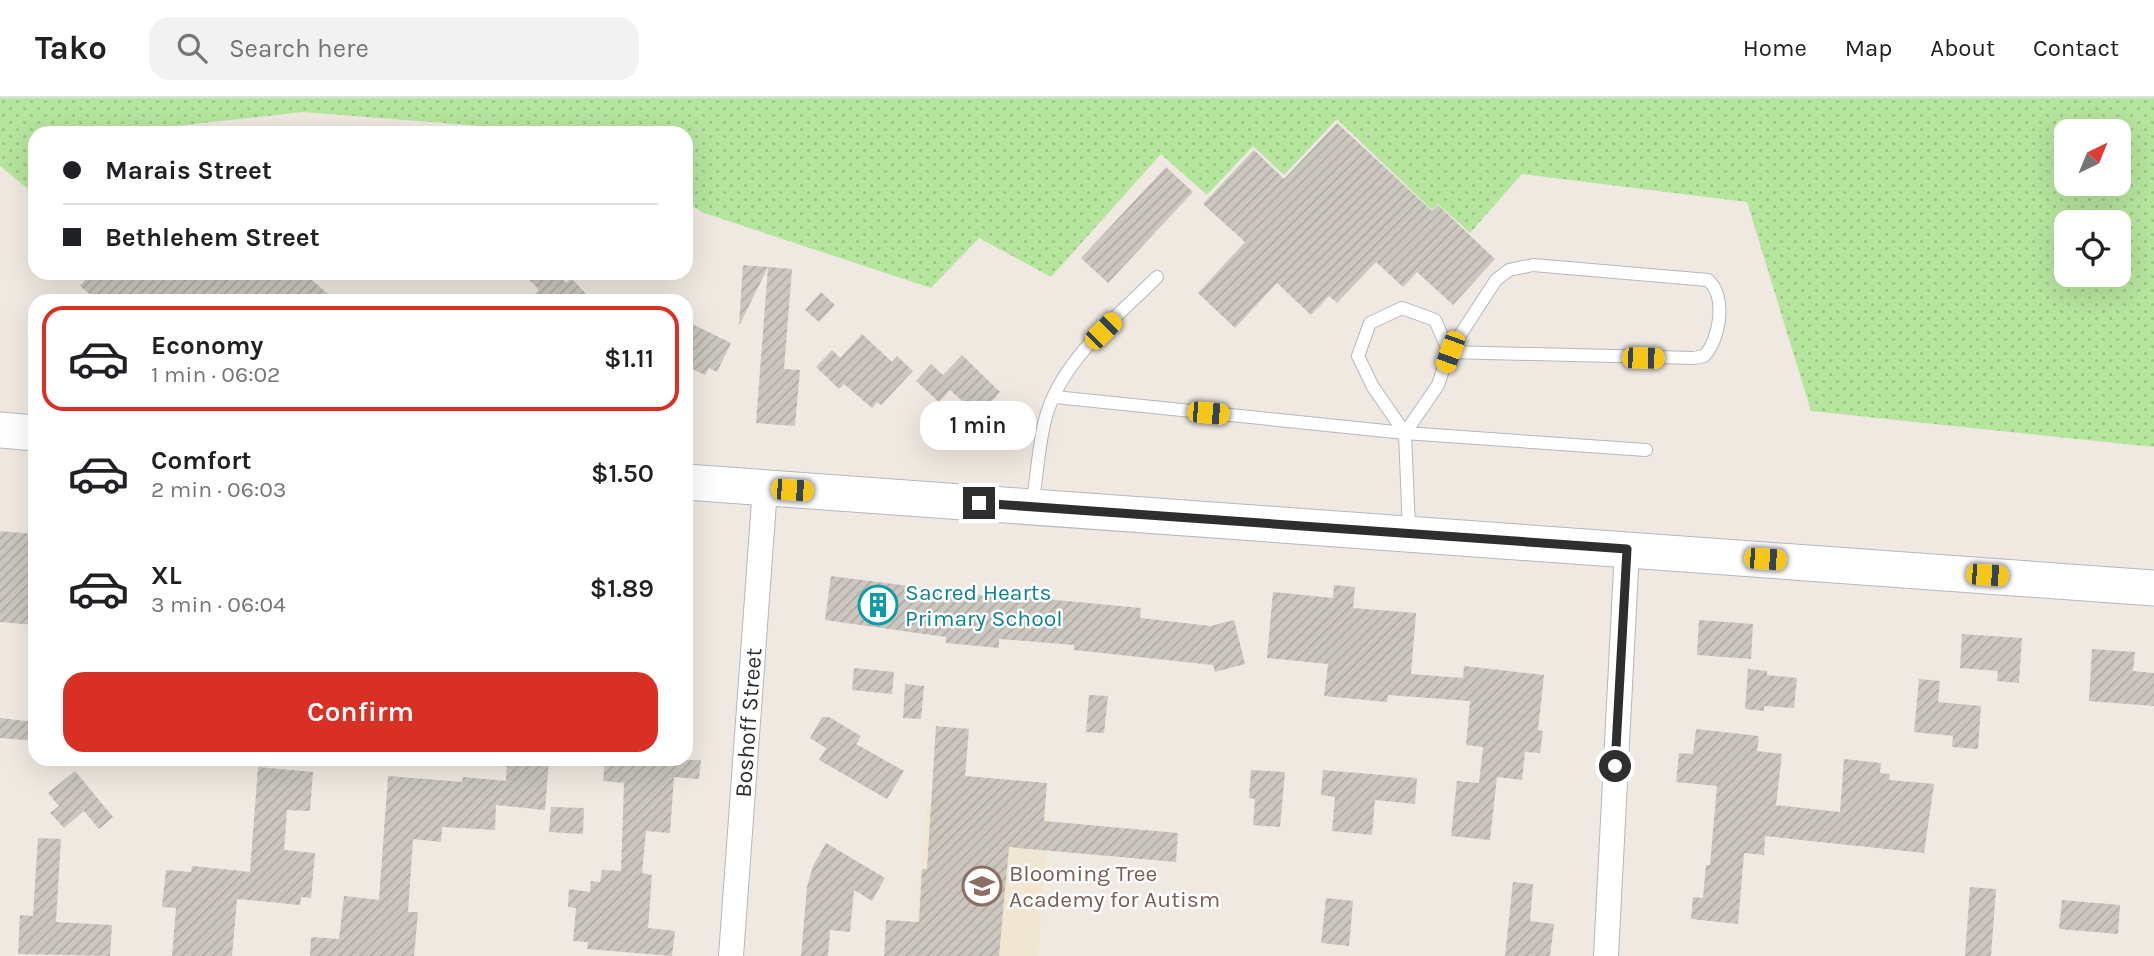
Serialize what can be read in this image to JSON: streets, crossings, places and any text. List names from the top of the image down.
{
  "streets": {
    "street": ["Boshoff Street"]
  },
  "places": {
    "building": ["Sacred Hearts Primary School"],
    "school or university": ["Blooming Tree Academy for Autism"]
  },
  "north": "top right",
  "page": {
    "header": "Tako",
    "search": "Search here",
    "nav": [
      "Home",
      "Map",
      "About",
      "Contact"
    ],
    "banner": ["Marais Street", "Bethlehem Street"],
    "list": [
      {
        "name": "Economy",
        "note": "1 min · 06:02",
        "value": "$1.11"
      },
      {
        "name": "Comfort",
        "note": "2 min · 06:03",
        "value": "$1.50"
      },
      {
        "name": "XL",
        "note": "3 min · 06:04",
        "value": "$1.89"
      }
    ],
    "bubble": "1 min",
    "buttons": "Confirm"
  }
}
